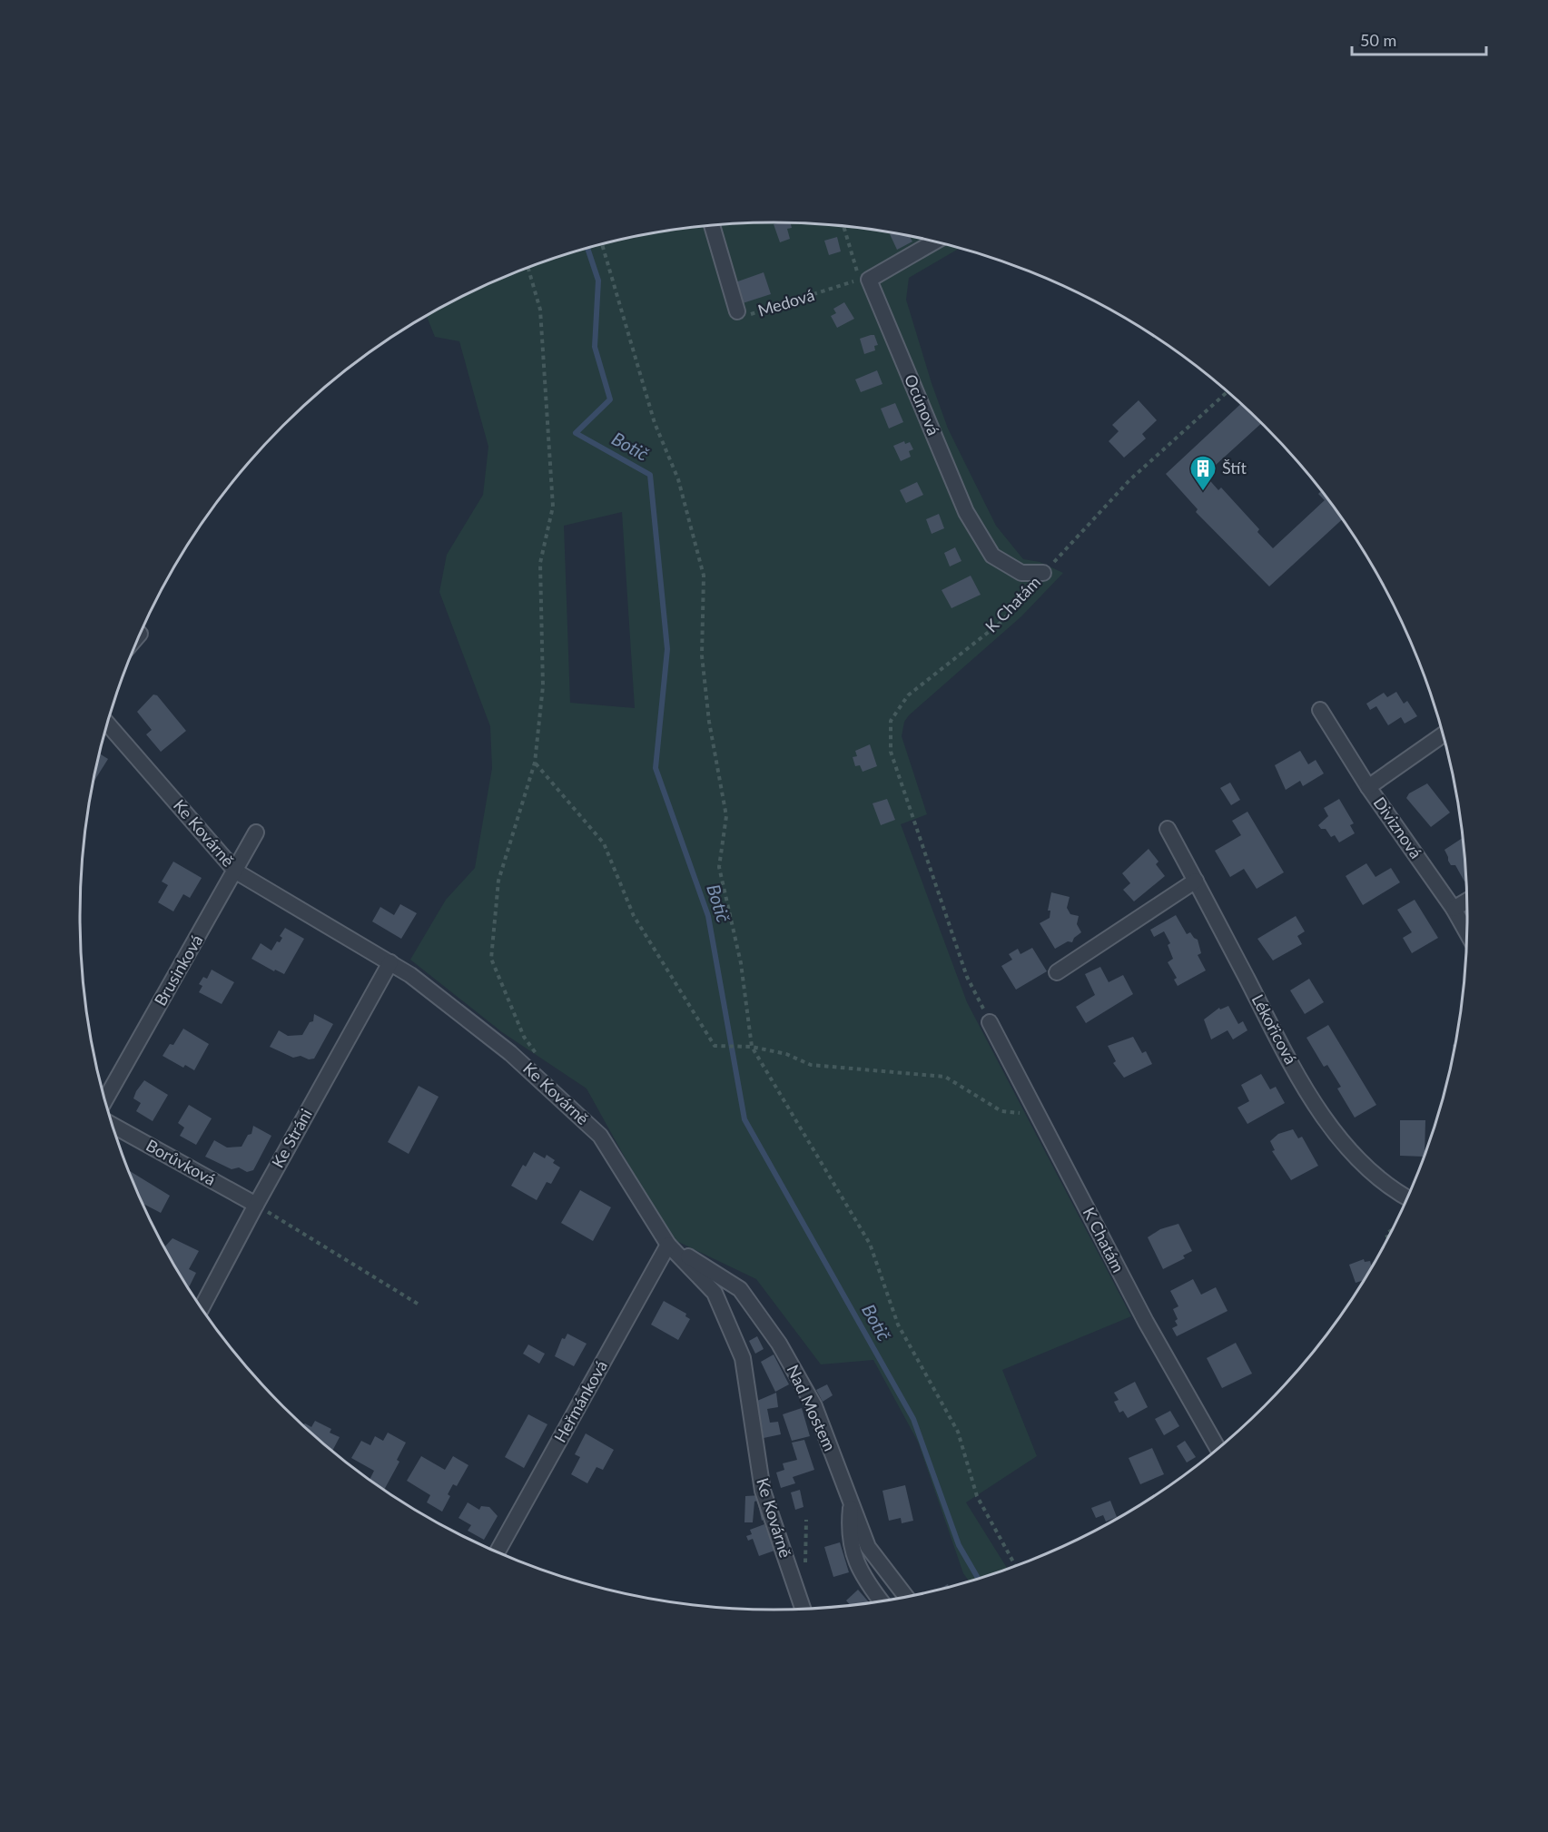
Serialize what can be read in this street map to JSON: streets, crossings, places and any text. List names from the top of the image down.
{
  "streets": {
    "street": [
      "Medová",
      "Ocúnová",
      "K Chatám",
      "Diviznová",
      "Ke Kovárně",
      "Brusinková",
      "Lékořicová",
      "Ke Stráni",
      "Borůvková",
      "Heřmánková",
      "Nad Mostem"
    ]
  },
  "crossings": [
    ["Medová", "Ocúnová"],
    ["Ocúnová", "K Chatám"],
    ["Ke Kovárně", "Brusinková"],
    ["Ke Kovárně", "Ke Stráni"],
    ["Ke Kovárně", "Heřmánková"],
    ["Ke Kovárně", "Nad Mostem"],
    ["Ke Stráni", "Borůvková"],
    ["Heřmánková", "Nad Mostem"]
  ],
  "water": ["Botič"],
  "places": {
    "building": ["Štít"]
  },
  "scale_bar": "50 m"
}
